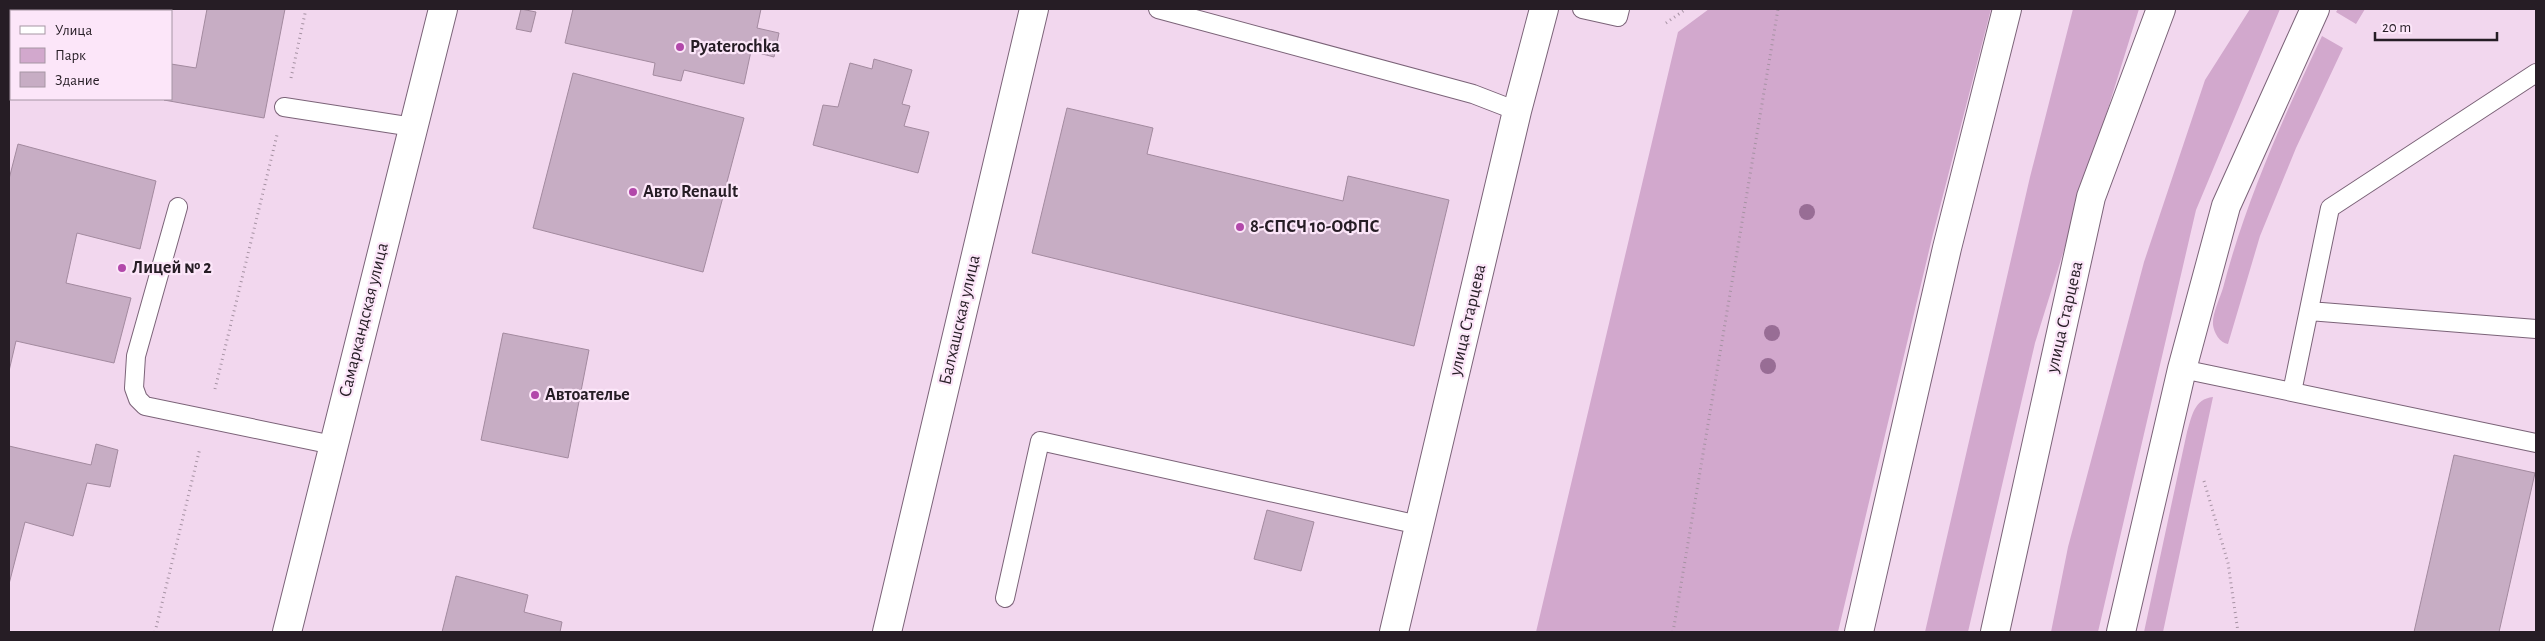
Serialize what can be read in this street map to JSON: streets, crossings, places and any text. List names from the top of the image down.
{
  "streets": {
    "street": ["улица Старцева", "Самаркандская улица", "Балхашская улица"]
  },
  "places": [
    "Pyaterochka",
    "Авто Renault",
    "8-СПСЧ 10-ОФПС",
    "Лицей № 2",
    "Автоателье"
  ],
  "legend": ["Улица", "Парк", "Здание"],
  "scale_bar": "20 m"
}
